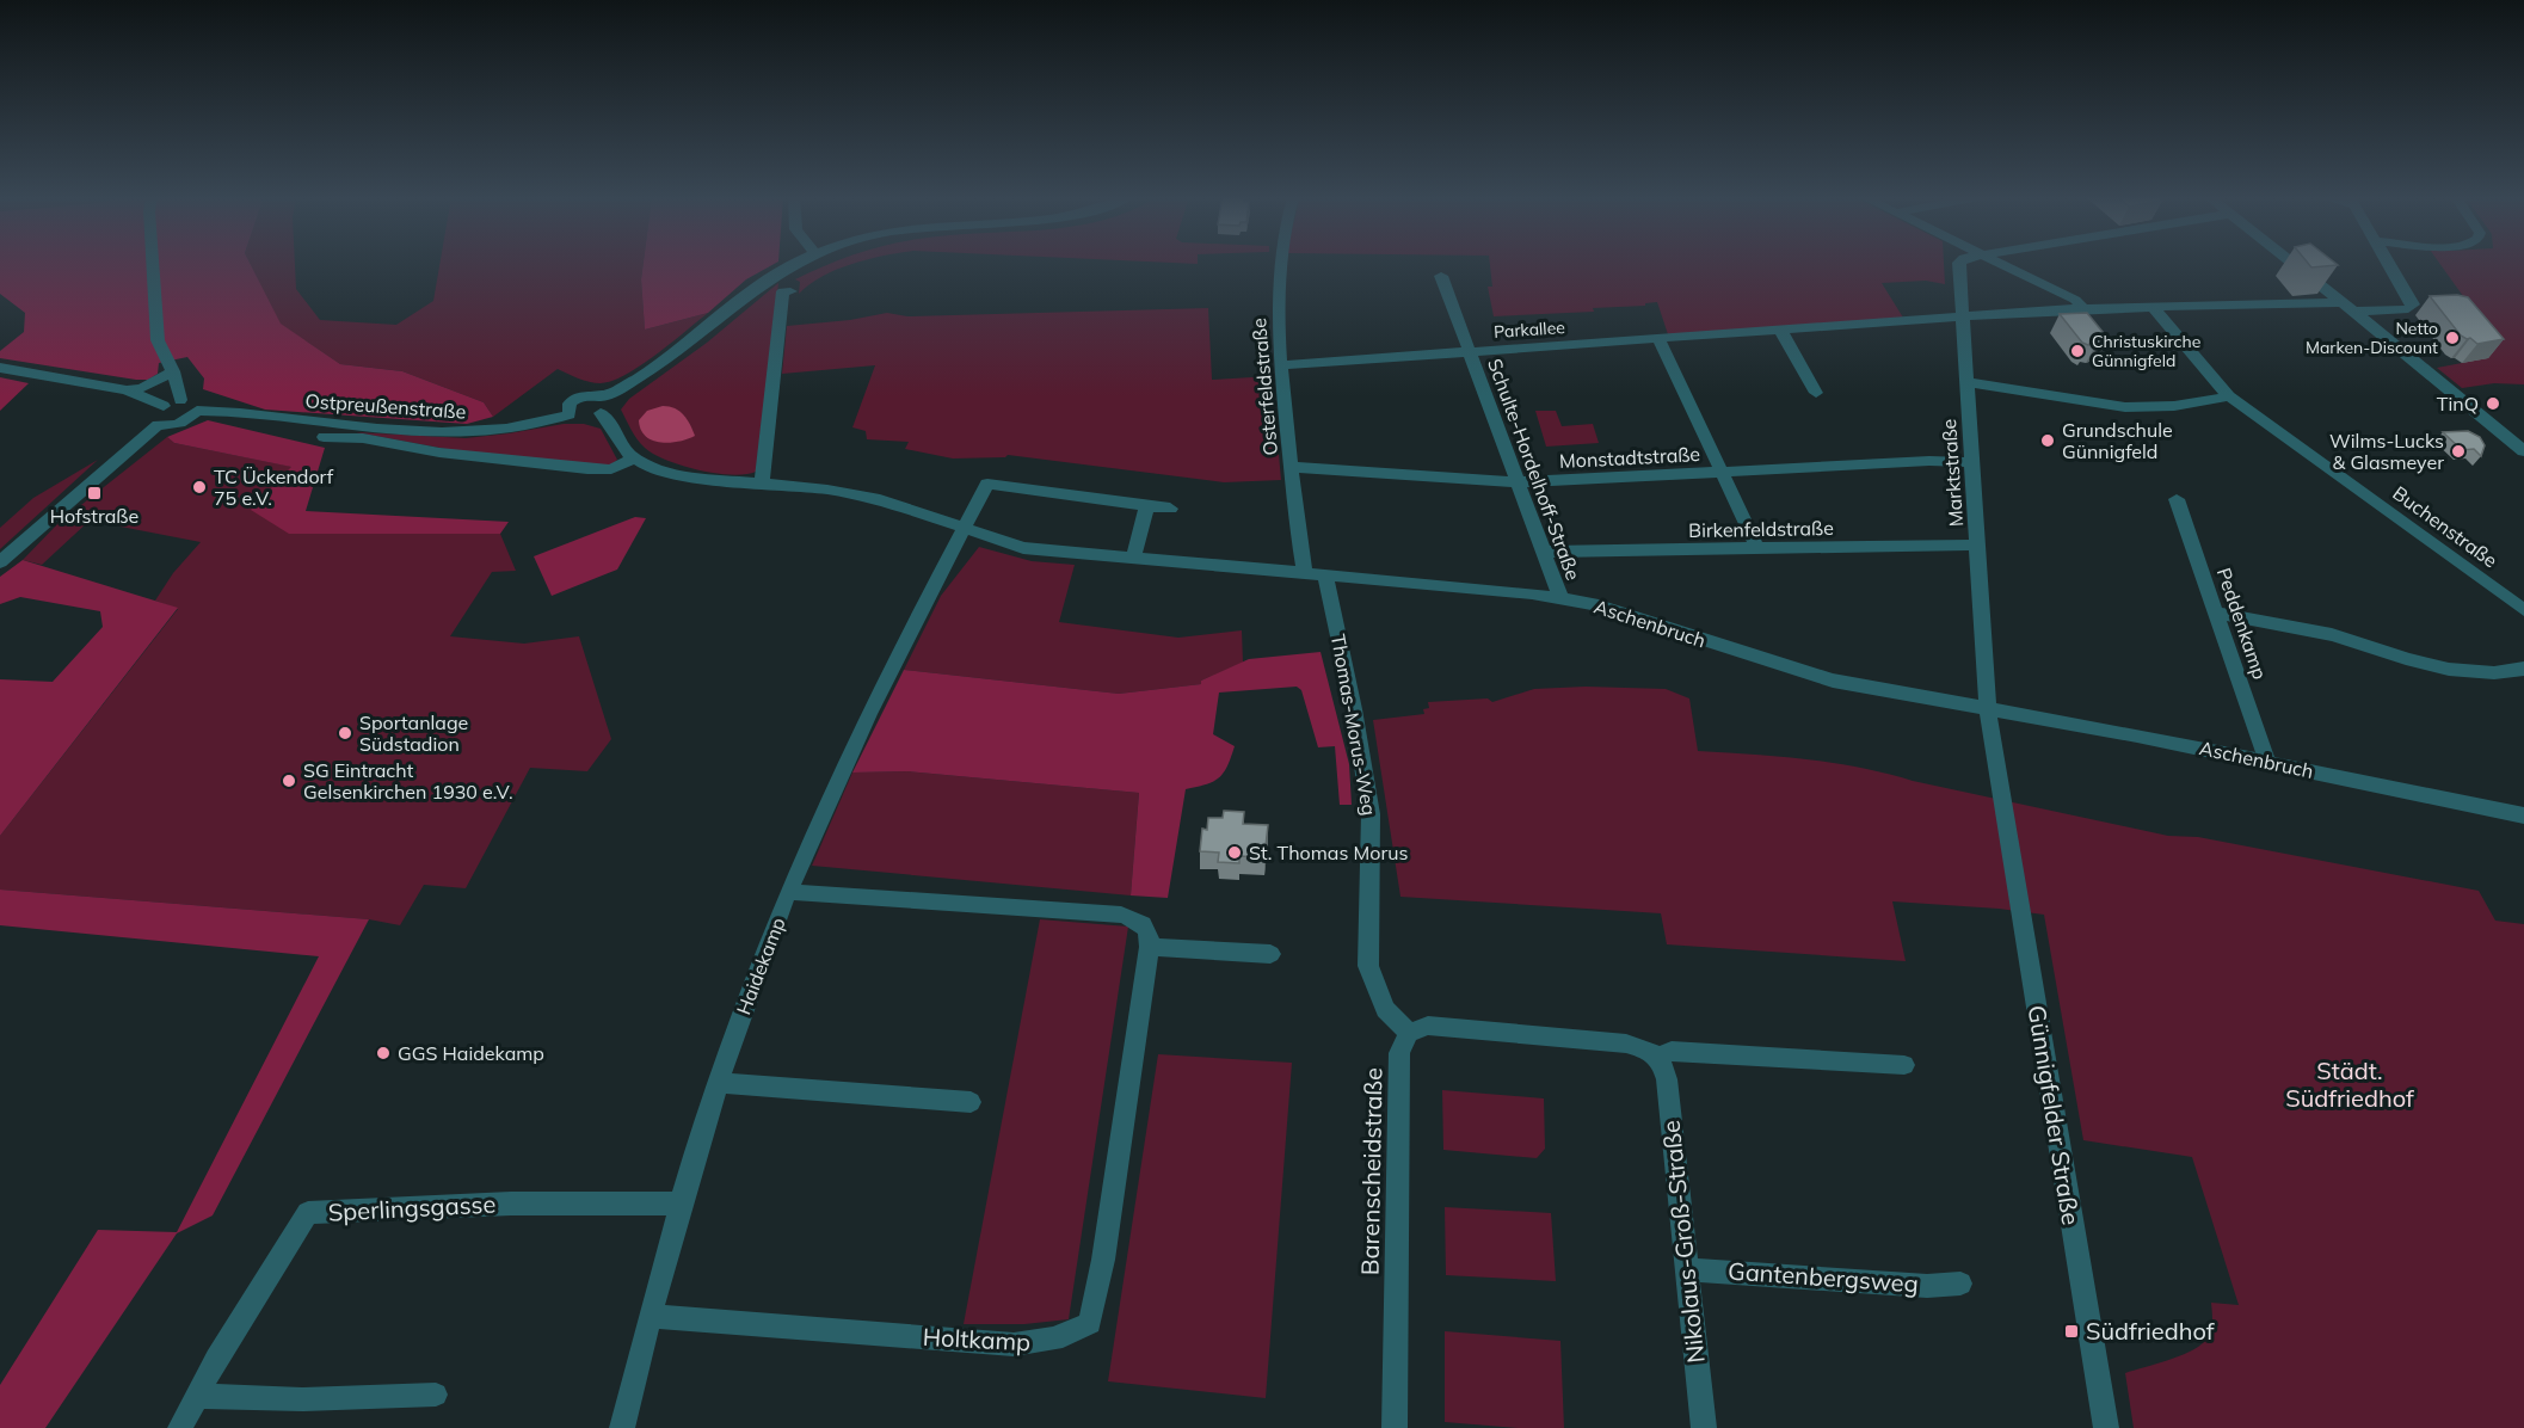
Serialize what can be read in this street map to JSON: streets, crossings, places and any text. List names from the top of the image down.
{
  "streets": {
    "street": [
      "Parkallee",
      "Osterfeldstraße",
      "Ostpreußenstraße",
      "Monstadtstraße",
      "Schulte-Hordelhoff-Straße",
      "Marktstraße",
      "Buchenstraße",
      "Birkenfeldstraße",
      "Aschenbruch",
      "Peddenkamp",
      "Thomas-Morus-Weg",
      "Haidekamp",
      "Günnigfelder Straße",
      "Barenscheidstraße",
      "Sperlingsgasse",
      "Nikolaus-Groß-Straße",
      "Gantenbergsweg",
      "Holtkamp"
    ]
  },
  "crossings": [
    ["Parkallee", "Osterfeldstraße"],
    ["Parkallee", "Schulte-Hordelhoff-Straße"],
    ["Parkallee", "Marktstraße"],
    ["Parkallee", "Buchenstraße"],
    ["Osterfeldstraße", "Monstadtstraße"],
    ["Osterfeldstraße", "Aschenbruch"],
    ["Monstadtstraße", "Schulte-Hordelhoff-Straße"],
    ["Monstadtstraße", "Marktstraße"],
    ["Schulte-Hordelhoff-Straße", "Birkenfeldstraße"],
    ["Schulte-Hordelhoff-Straße", "Aschenbruch"],
    ["Marktstraße", "Birkenfeldstraße"],
    ["Marktstraße", "Aschenbruch"],
    ["Marktstraße", "Günnigfelder Straße"],
    ["Aschenbruch", "Peddenkamp"],
    ["Aschenbruch", "Thomas-Morus-Weg"],
    ["Aschenbruch", "Günnigfelder Straße"],
    ["Thomas-Morus-Weg", "Barenscheidstraße"],
    ["Haidekamp", "Sperlingsgasse"],
    ["Haidekamp", "Holtkamp"],
    ["Nikolaus-Groß-Straße", "Gantenbergsweg"]
  ],
  "parks": ["Städt. Südfriedhof"],
  "places": {
    "other": [
      "Netto Marken-Discount",
      "Christuskirche Günnigfeld",
      "TinQ",
      "Grundschule Günnigfeld",
      "Wilms-Lucks & Glasmeyer",
      "TC Ückendorf 75 e.V.",
      "Sportanlage Südstadion",
      "SG Eintracht Gelsenkirchen 1930 e.V.",
      "St. Thomas Morus",
      "GGS Haidekamp"
    ],
    "transit": ["Hofstraße", "Südfriedhof"]
  }
}
